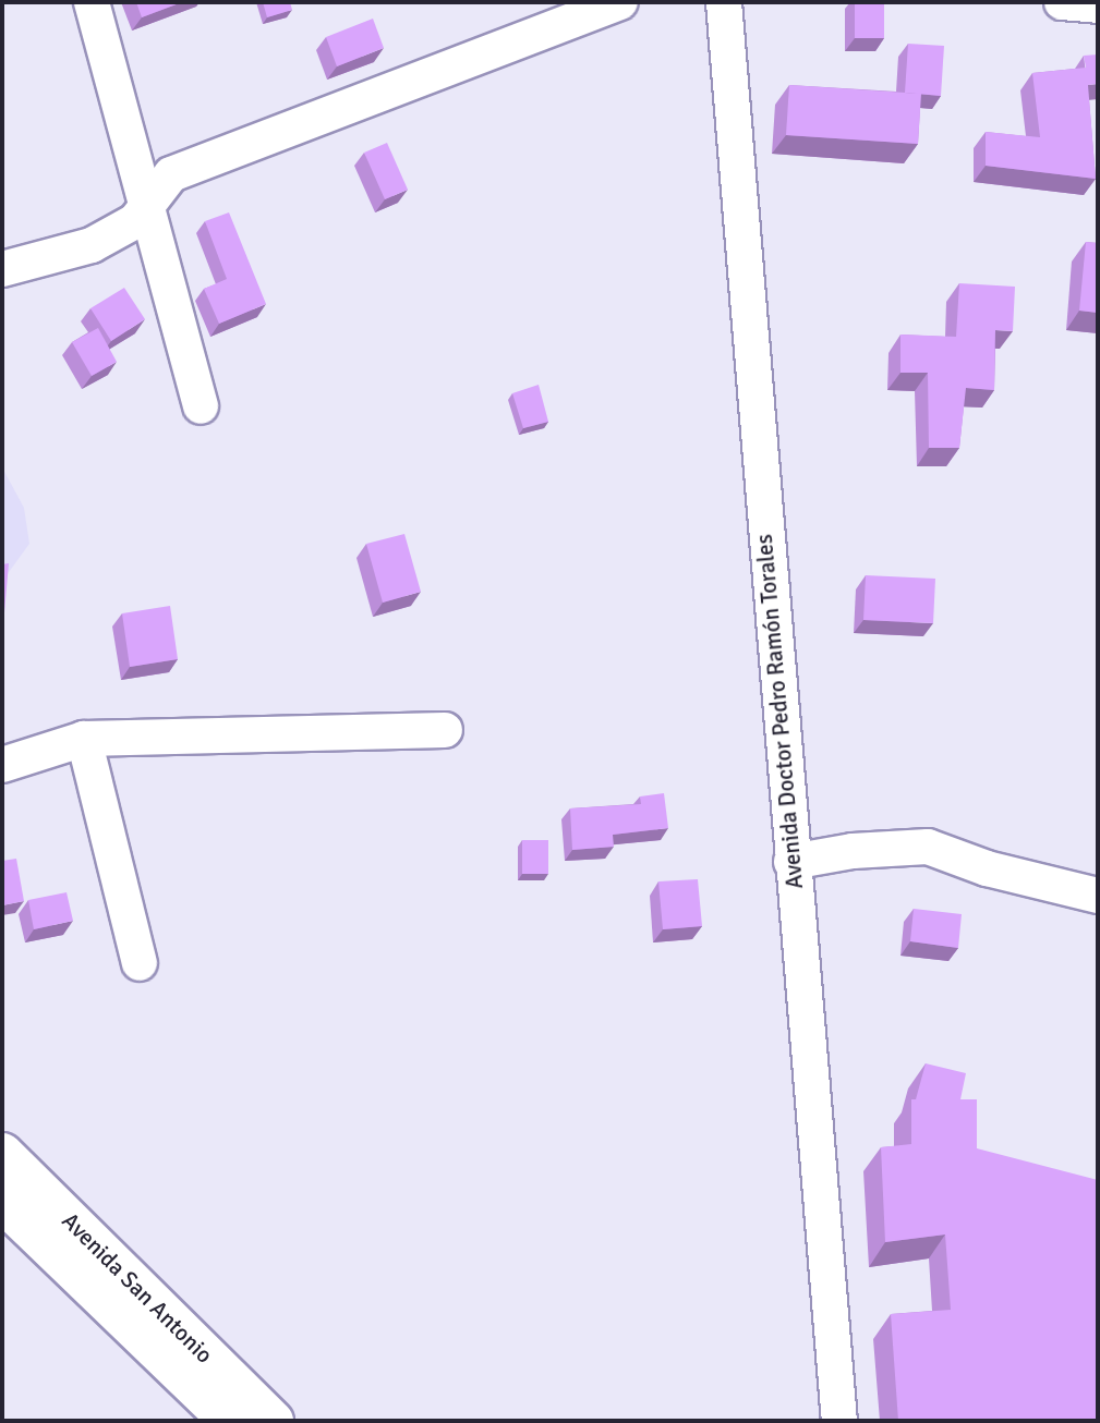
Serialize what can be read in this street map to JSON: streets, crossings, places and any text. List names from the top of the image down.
{
  "streets": {
    "main road": ["Avenida San Antonio"],
    "street": ["Avenida Doctor Pedro Ramón Torales"]
  }
}
